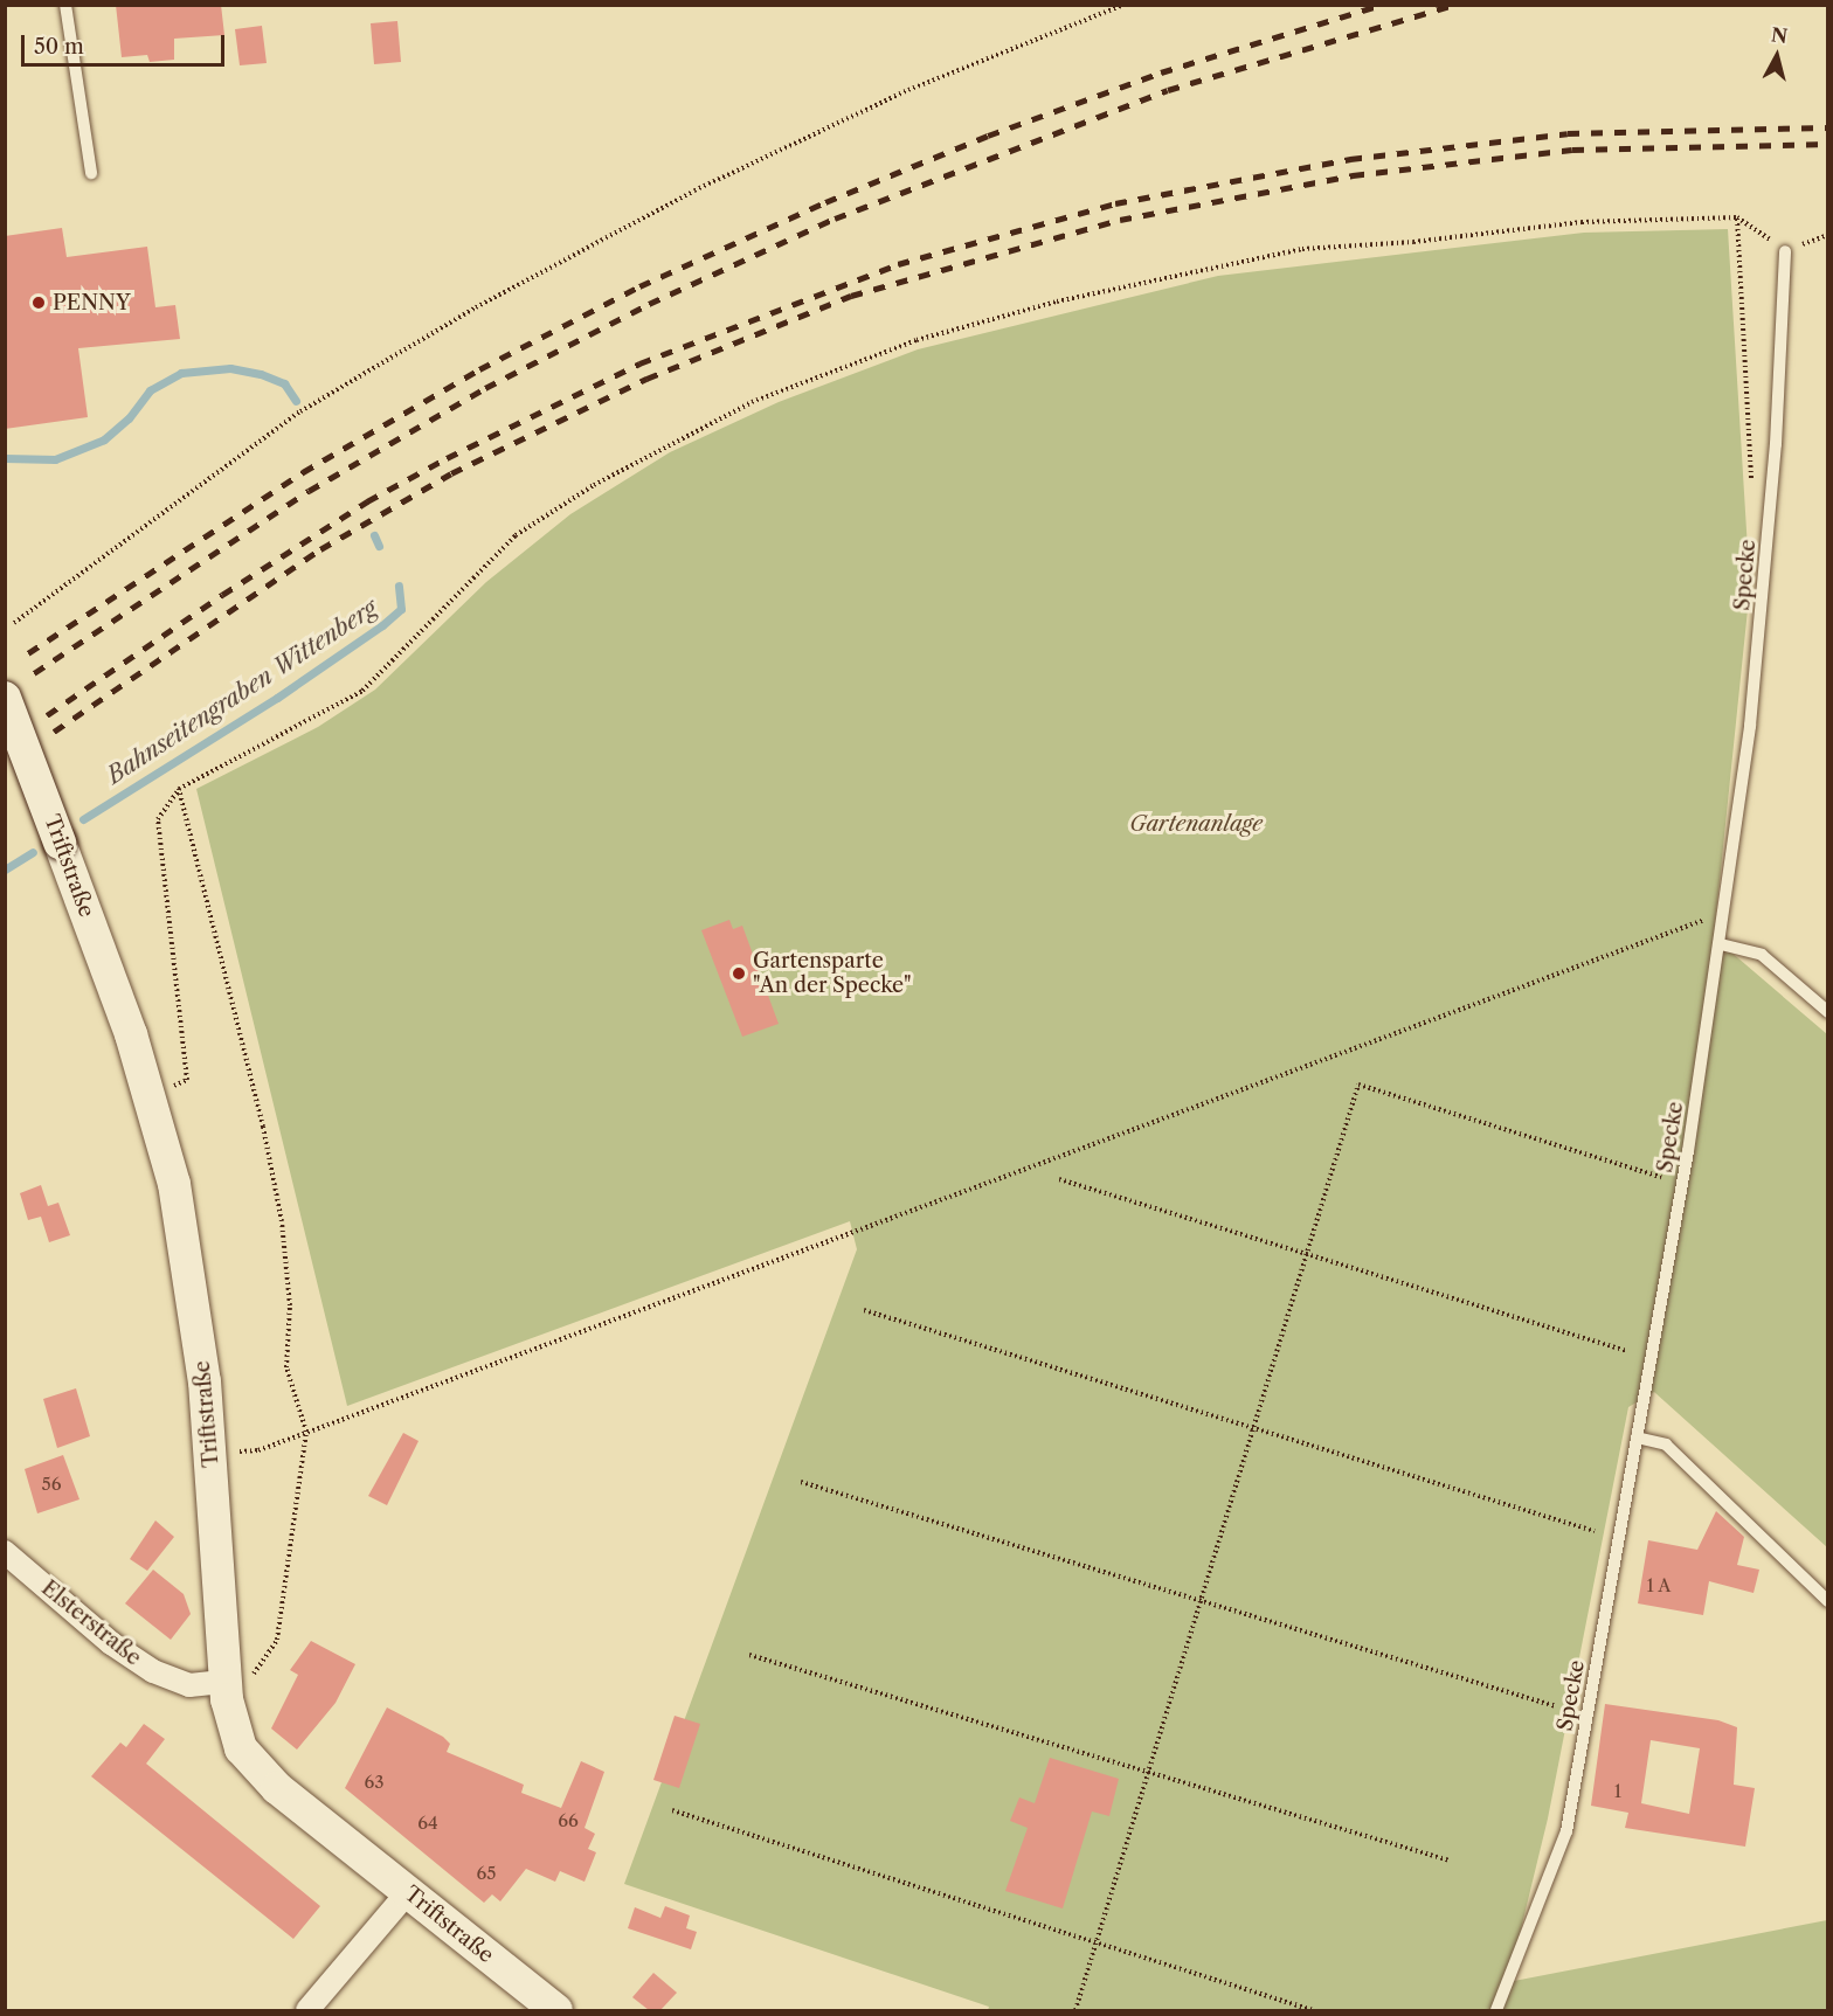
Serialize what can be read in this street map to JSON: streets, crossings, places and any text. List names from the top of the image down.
{
  "streets": {
    "main road": ["Triftstraße"],
    "street": ["Elsterstraße"],
    "lane": ["Specke"]
  },
  "crossings": [
    ["Triftstraße", "Elsterstraße"]
  ],
  "water": ["Bahnseitengraben Wittenberg"],
  "parks": ["Gartenanlage"],
  "places": ["PENNY", "Gartensparte \"An der Specke\""],
  "house_numbers": [
    "56",
    "1 A",
    "63",
    "1",
    "66",
    "64",
    "65"
  ],
  "scale_bar": "50 m",
  "north": "top"
}
